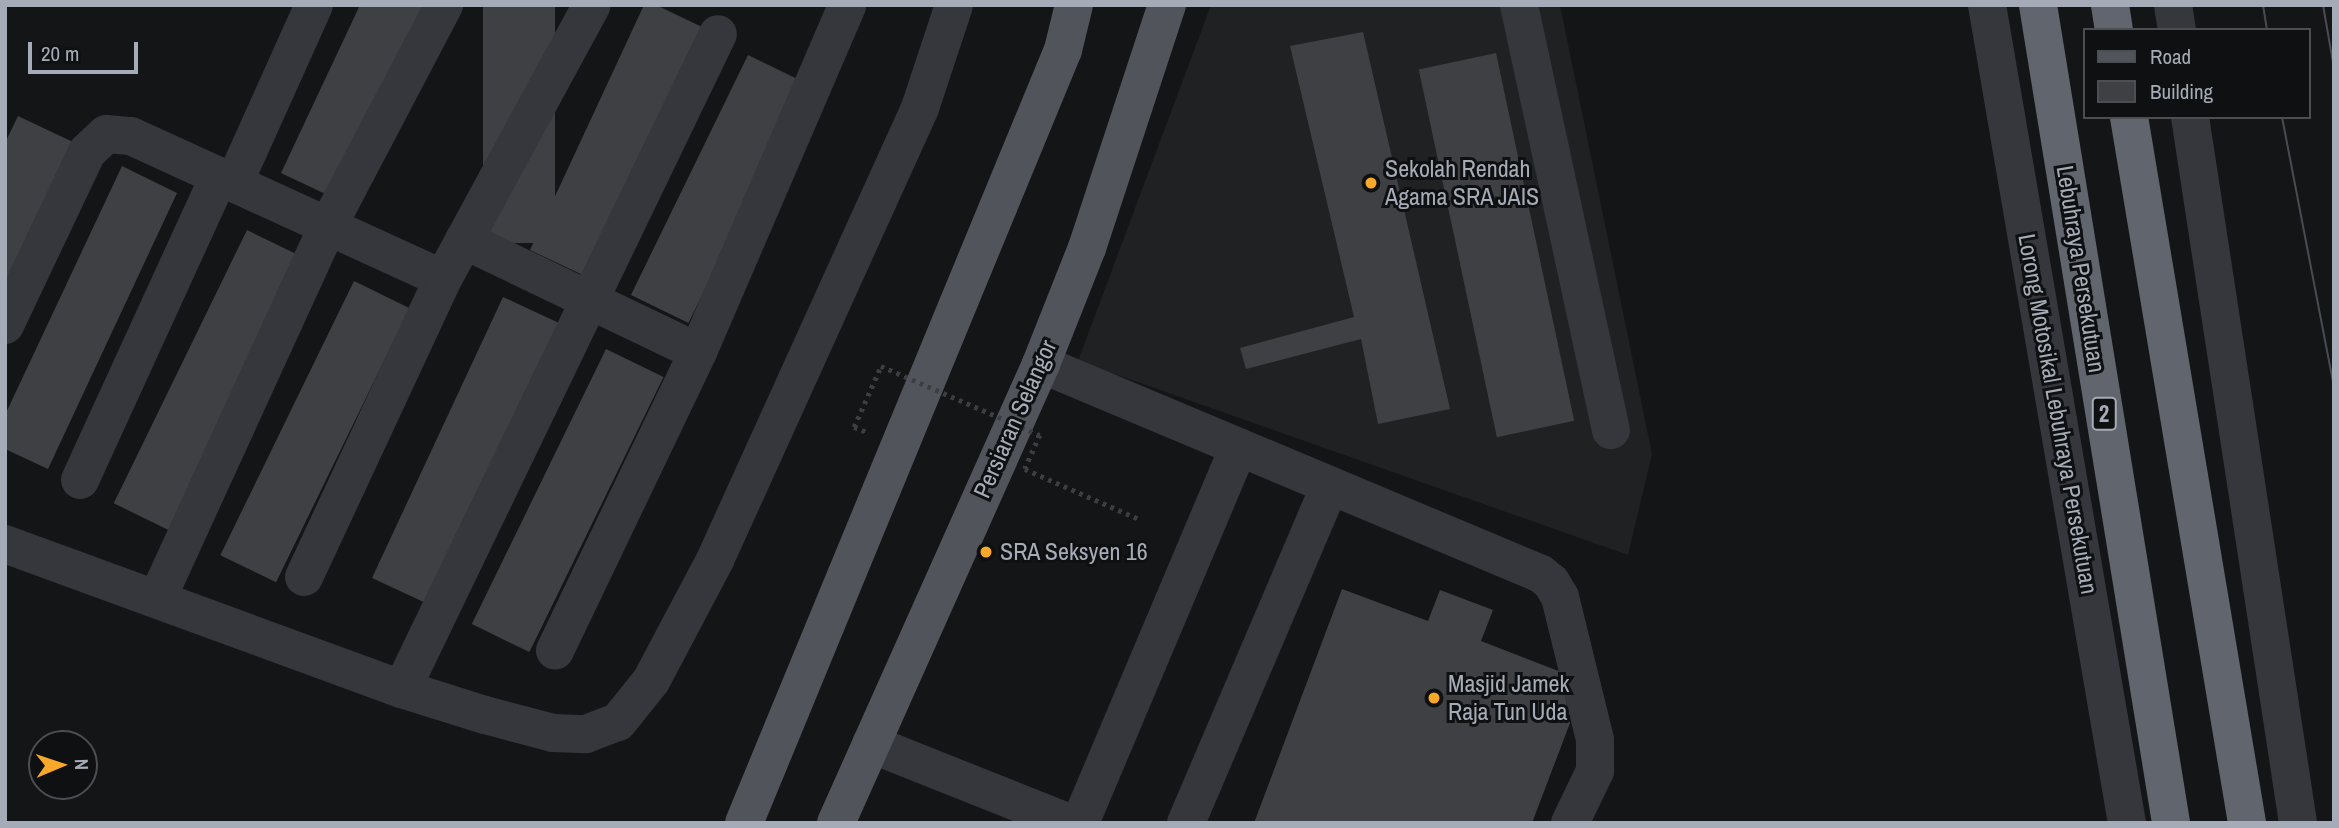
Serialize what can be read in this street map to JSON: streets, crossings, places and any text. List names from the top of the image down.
{
  "streets": {
    "highway": ["Lebuhraya Persekutuan", "2"],
    "main road": ["Persiaran Selangor"],
    "street": ["Lorong Motosikal Lebuhraya Persekutuan"]
  },
  "places": ["Sekolah Rendah Agama SRA JAIS", "SRA Seksyen 16", "Masjid Jamek Raja Tun Uda"],
  "legend": ["Road", "Building"],
  "scale_bar": "20 m",
  "north": "right"
}
